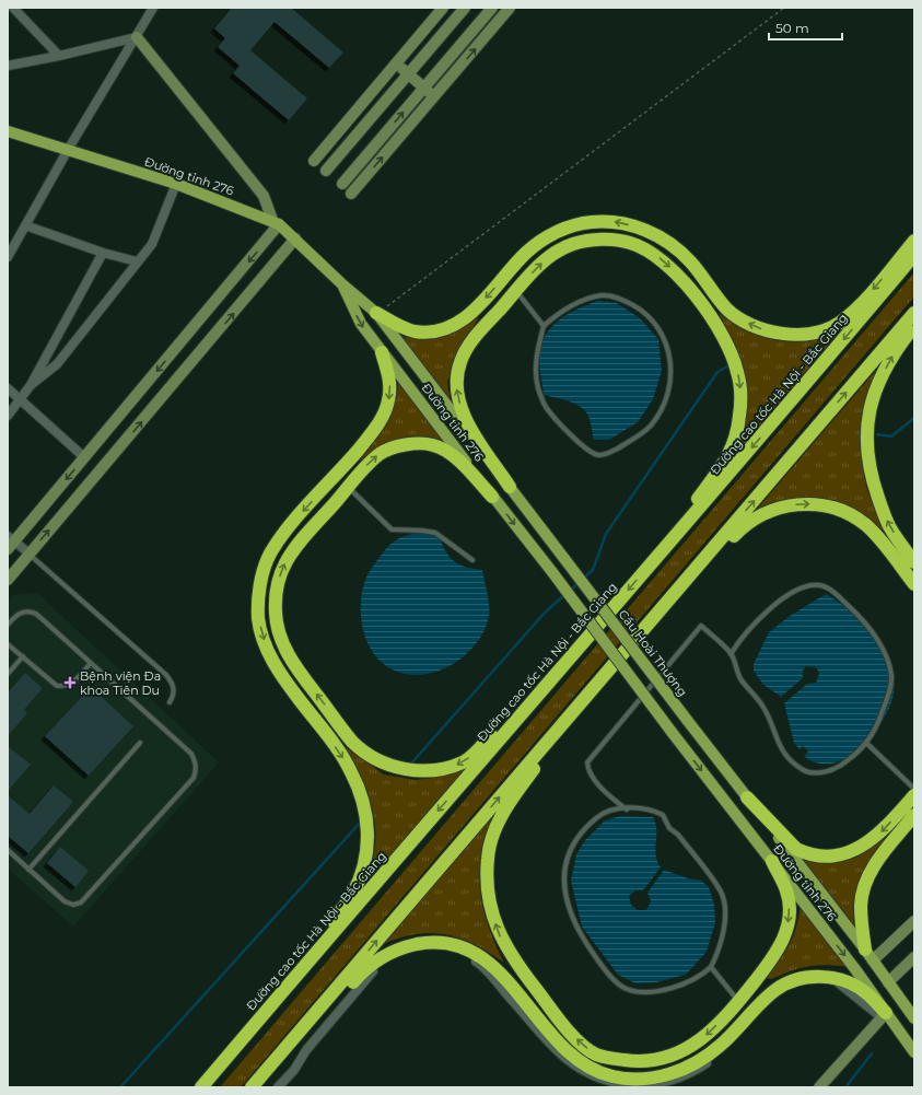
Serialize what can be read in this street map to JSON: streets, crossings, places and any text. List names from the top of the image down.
{
  "streets": {
    "highway": ["Đường cao tốc Hà Nội - Bắc Giang"],
    "main road": ["Đường tỉnh 276", "Cầu Hoài Thượng"]
  },
  "crossings": [
    ["Đường tỉnh 276", "Cầu Hoài Thượng"]
  ],
  "places": {
    "health": ["Bệnh viện Đa khoa Tiên Du"]
  },
  "scale_bar": "50 m"
}
